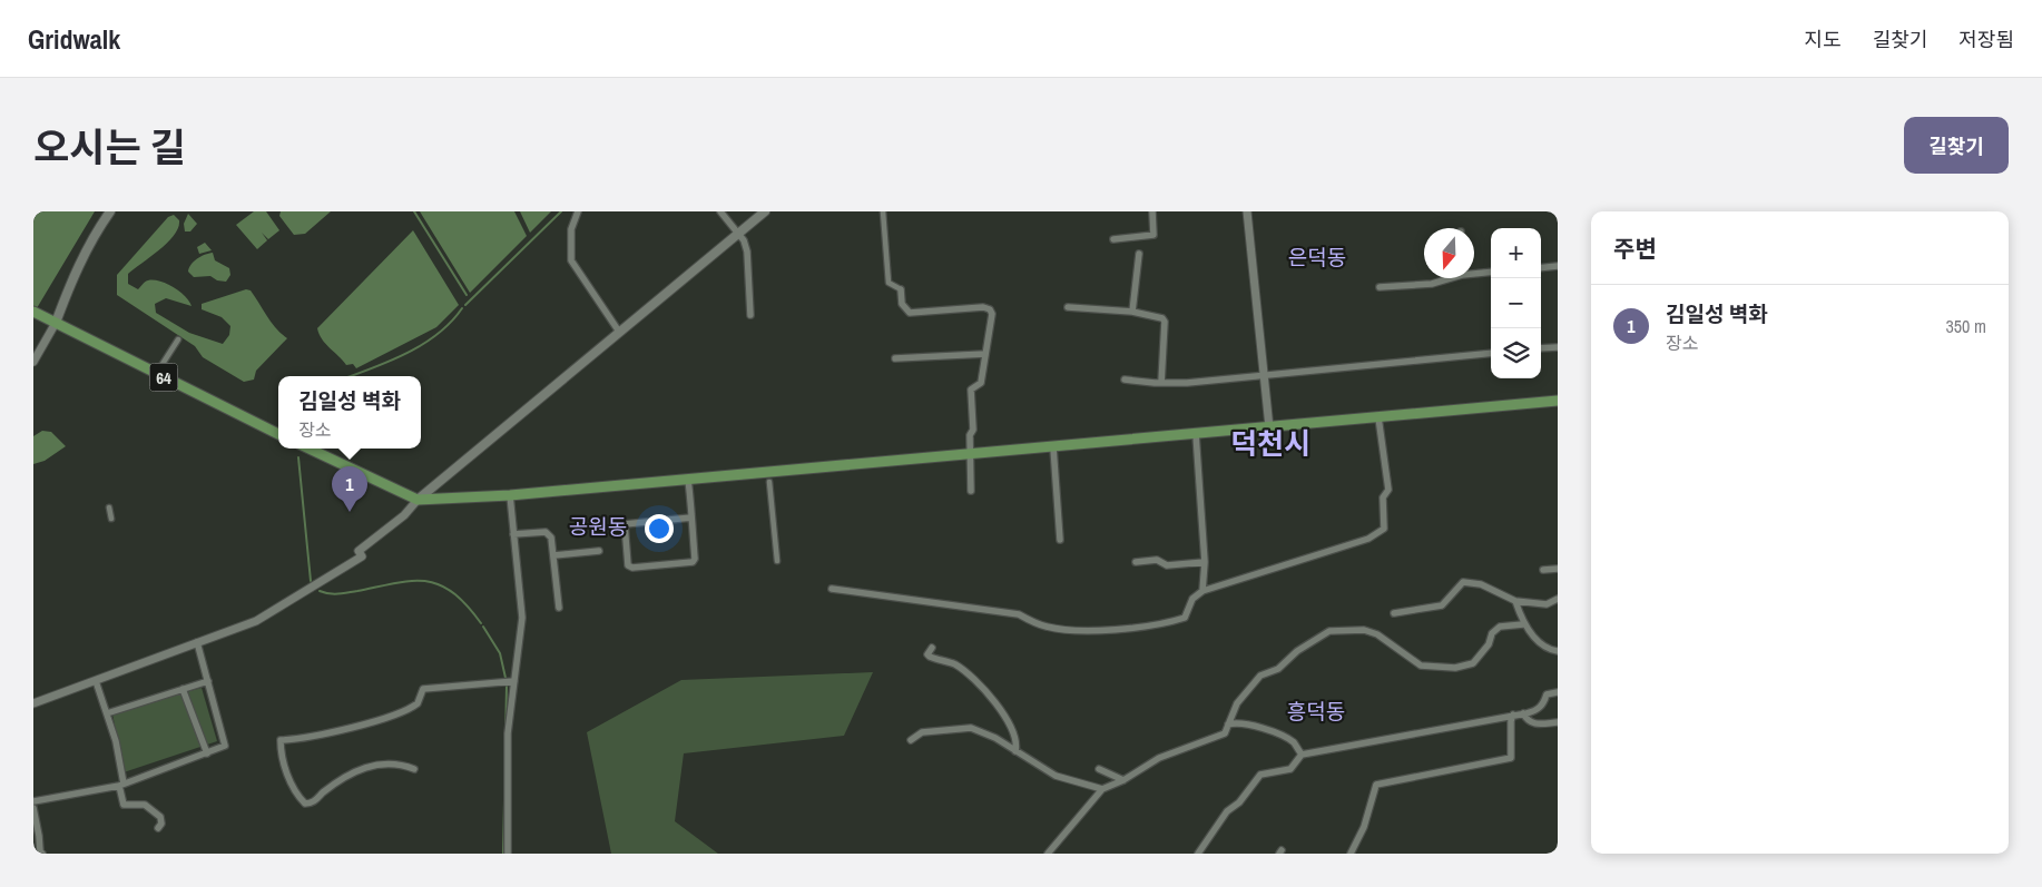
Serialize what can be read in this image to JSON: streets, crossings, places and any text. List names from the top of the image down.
{
  "streets": {
    "main road": ["64"]
  },
  "districts": [
    "은덕동",
    "덕천시",
    "공원동",
    "흥덕동"
  ],
  "north": "bottom",
  "page": {
    "header": "Gridwalk",
    "nav": ["지도", "길찾기", "저장됨"],
    "title": "오시는 길",
    "buttons": "길찾기",
    "heading": "주변",
    "map_buttons": ["+", "−"],
    "list": [
      {
        "mark": "1",
        "name": "김일성 벽화",
        "note": "장소",
        "value": "350 m"
      }
    ],
    "popup": ["김일성 벽화", "장소"],
    "pins": "1"
  }
}
